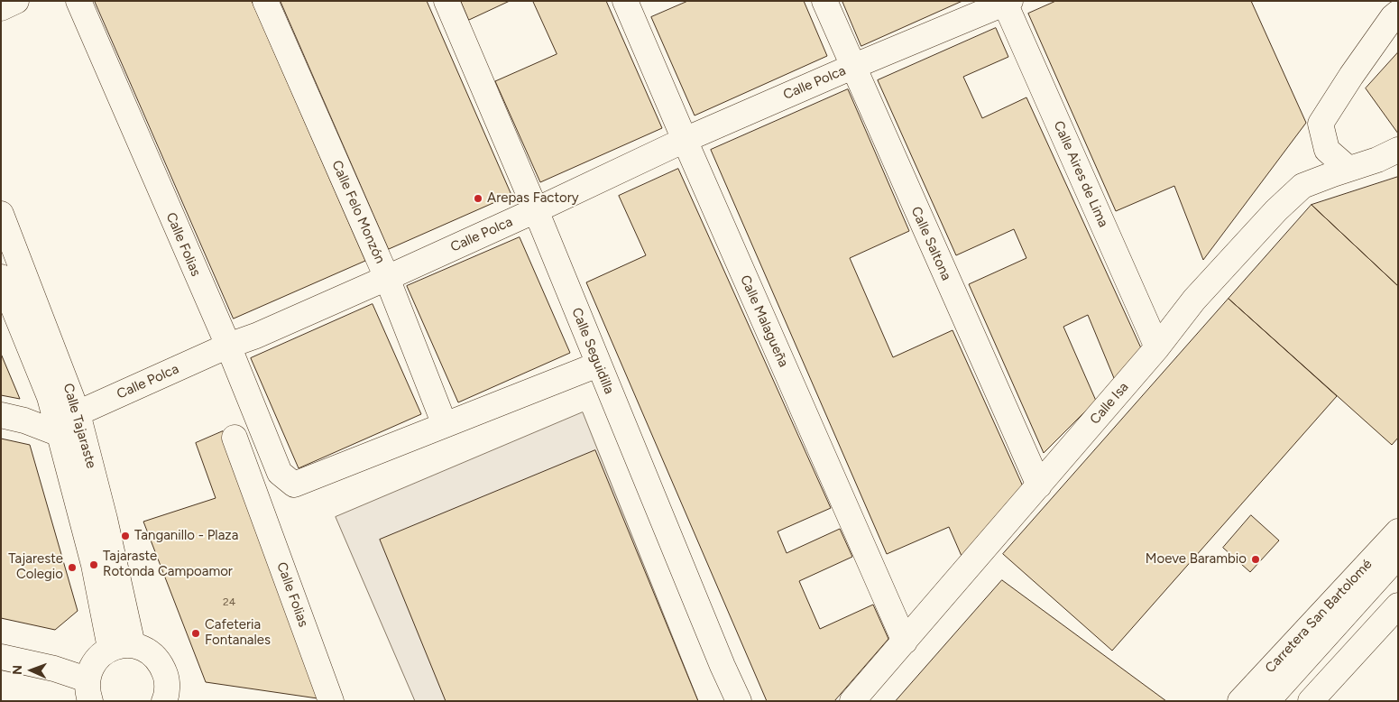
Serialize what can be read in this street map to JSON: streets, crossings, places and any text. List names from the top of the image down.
{
  "streets": {
    "street": [
      "Calle Polca",
      "Calle Aires de Lima",
      "Calle Felo Monzón",
      "Calle Saltona",
      "Calle Folias",
      "Calle Malagueña",
      "Calle Seguidilla",
      "Calle Isa",
      "Calle Tajaraste",
      "Carretera San Bartolomé"
    ]
  },
  "crossings": [
    ["Calle Polca", "Calle Aires de Lima"],
    ["Calle Polca", "Calle Felo Monzón"],
    ["Calle Polca", "Calle Saltona"],
    ["Calle Polca", "Calle Folias"],
    ["Calle Polca", "Calle Malagueña"],
    ["Calle Polca", "Calle Seguidilla"],
    ["Calle Polca", "Calle Tajaraste"],
    ["Calle Aires de Lima", "Calle Isa"],
    ["Calle Felo Monzón", "Calle Folias"],
    ["Calle Saltona", "Calle Isa"],
    ["Calle Malagueña", "Calle Isa"]
  ],
  "places": [
    "Arepas Factory",
    "Tanganillo - Plaza",
    "Moeve Barambio",
    "Tajaraste Rotonda Campoamor",
    "Tajareste Colegio",
    "Cafeteria Fontanales"
  ],
  "house_numbers": ["24"],
  "north": "left"
}
